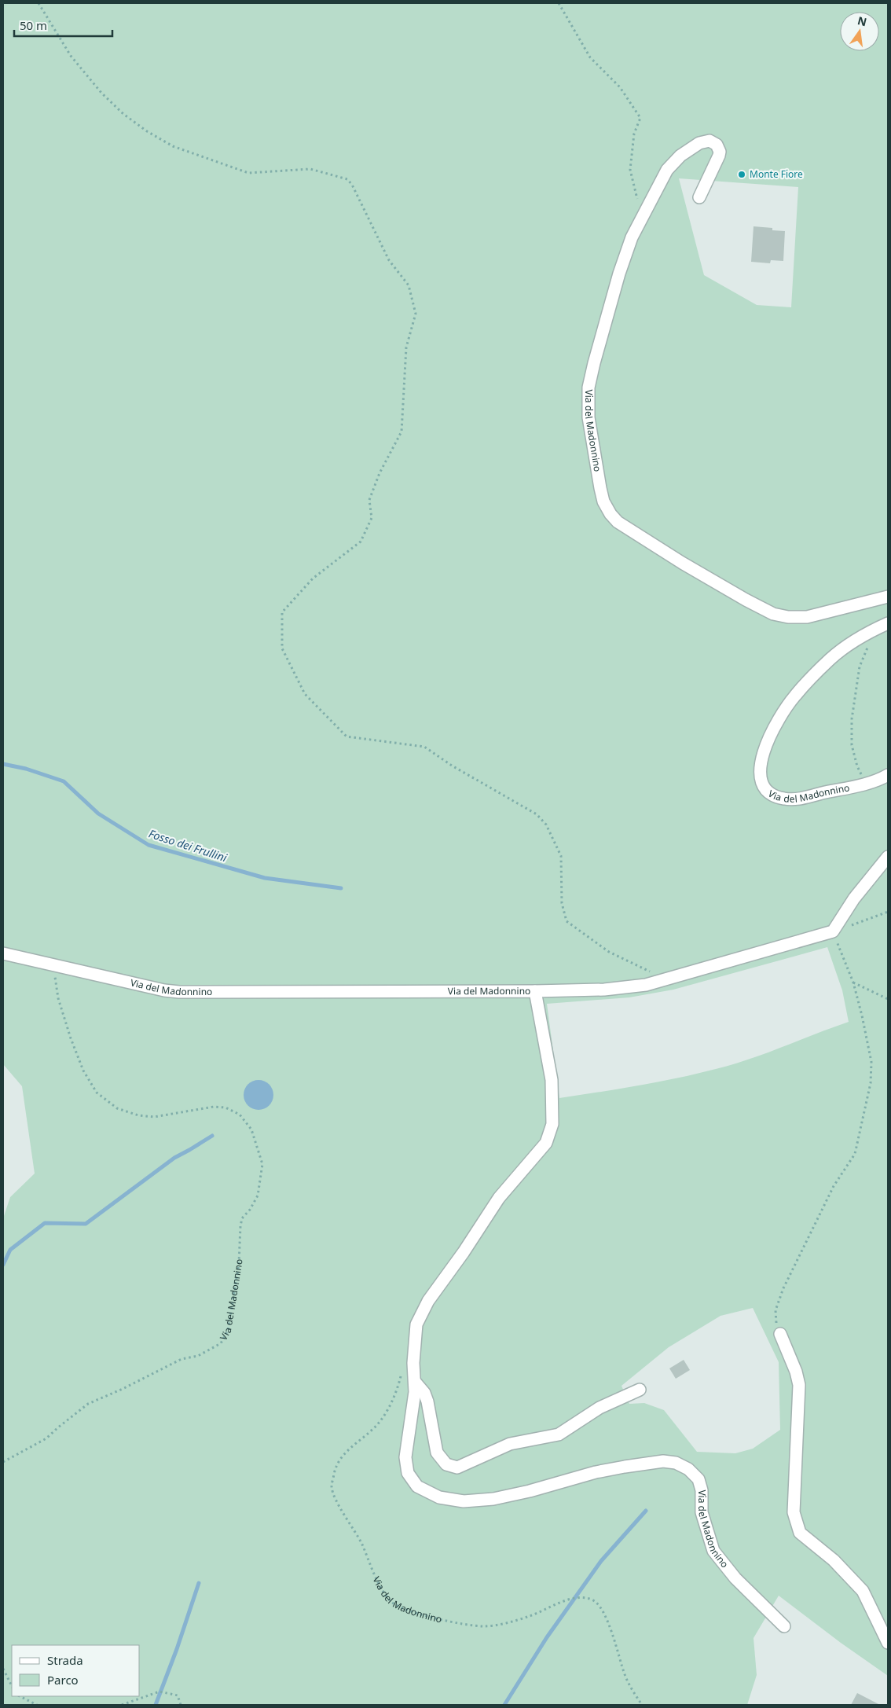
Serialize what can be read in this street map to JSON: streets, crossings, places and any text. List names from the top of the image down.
{
  "streets": {
    "street": ["Via del Madonnino"]
  },
  "water": ["Fosso dei Frullini"],
  "places": ["Monte Fiore"],
  "legend": ["Strada", "Parco"],
  "scale_bar": "50 m",
  "north": "top"
}
